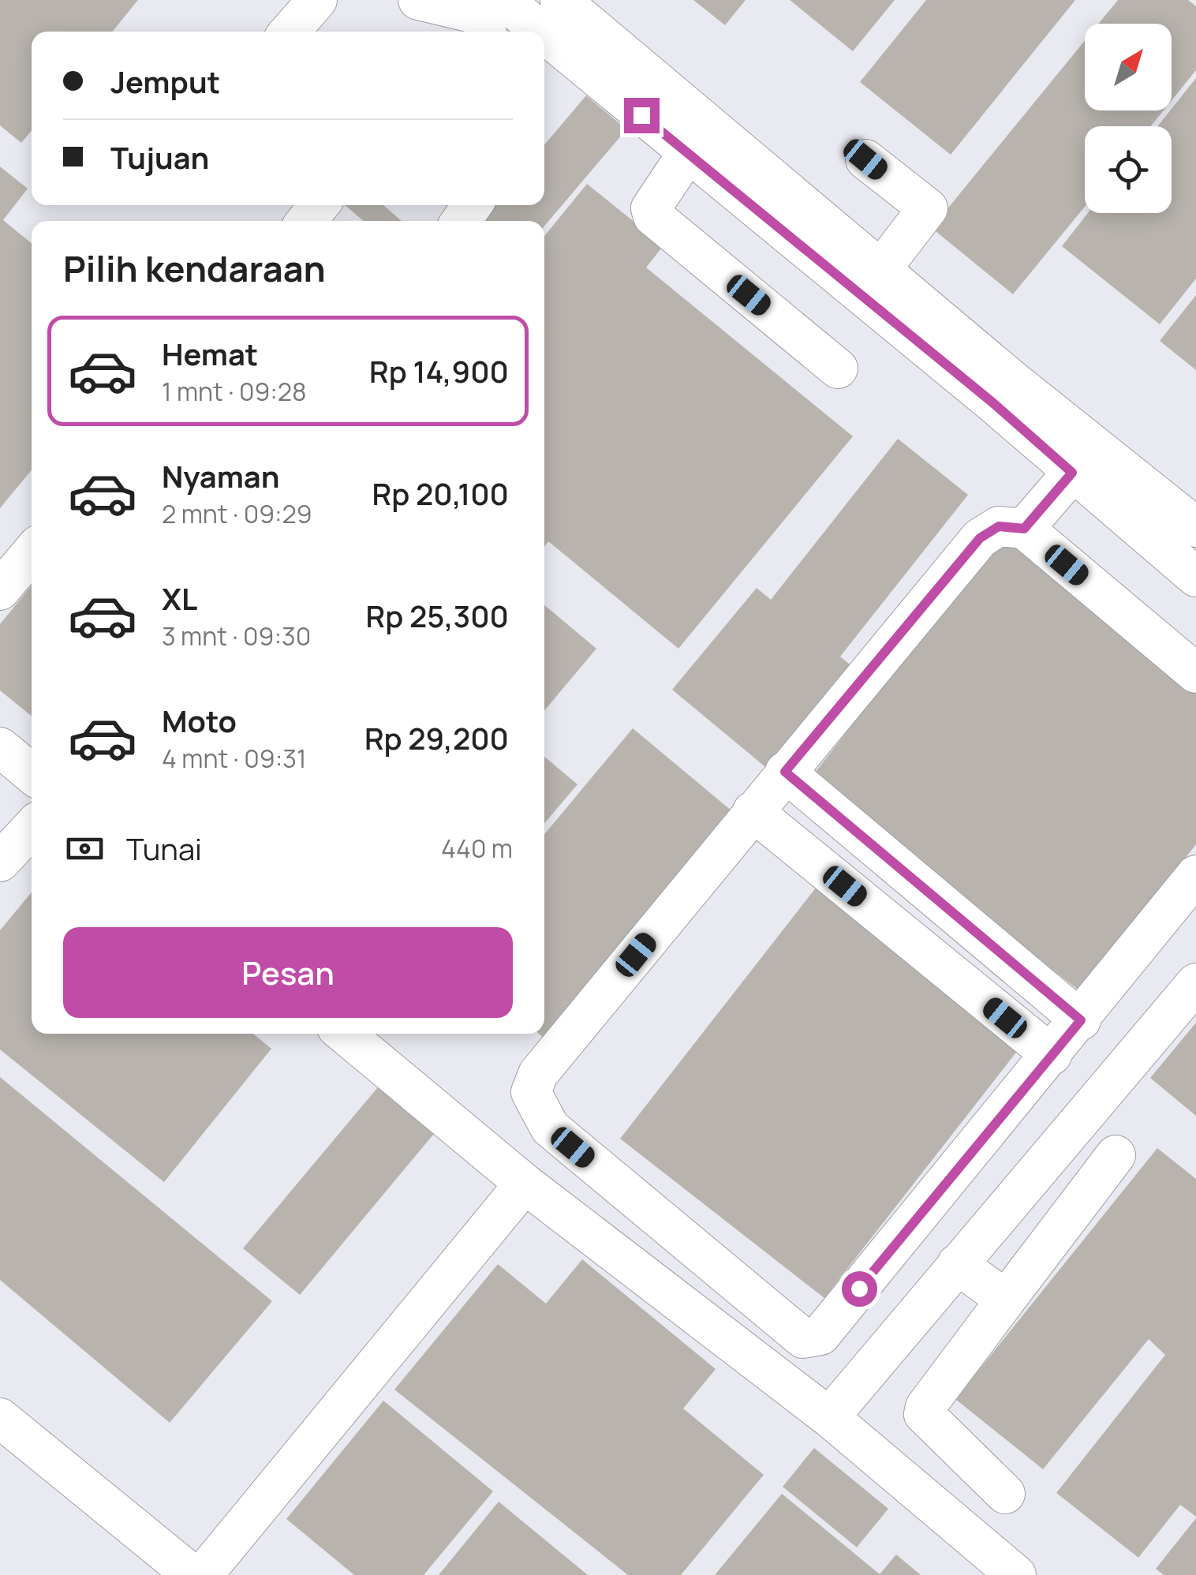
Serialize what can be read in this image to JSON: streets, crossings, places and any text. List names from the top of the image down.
{
  "north": "top right",
  "page": {
    "banner": ["Jemput", "Tujuan"],
    "heading": "Pilih kendaraan",
    "list": [
      {
        "name": "Hemat",
        "note": "1 mnt · 09:28",
        "value": "Rp 14,900"
      },
      {
        "name": "Nyaman",
        "note": "2 mnt · 09:29",
        "value": "Rp 20,100"
      },
      {
        "name": "XL",
        "note": "3 mnt · 09:30",
        "value": "Rp 25,300"
      },
      {
        "name": "Moto",
        "note": "4 mnt · 09:31",
        "value": "Rp 29,200"
      }
    ],
    "pay": ["Tunai", "440 m"],
    "buttons": "Pesan"
  }
}
